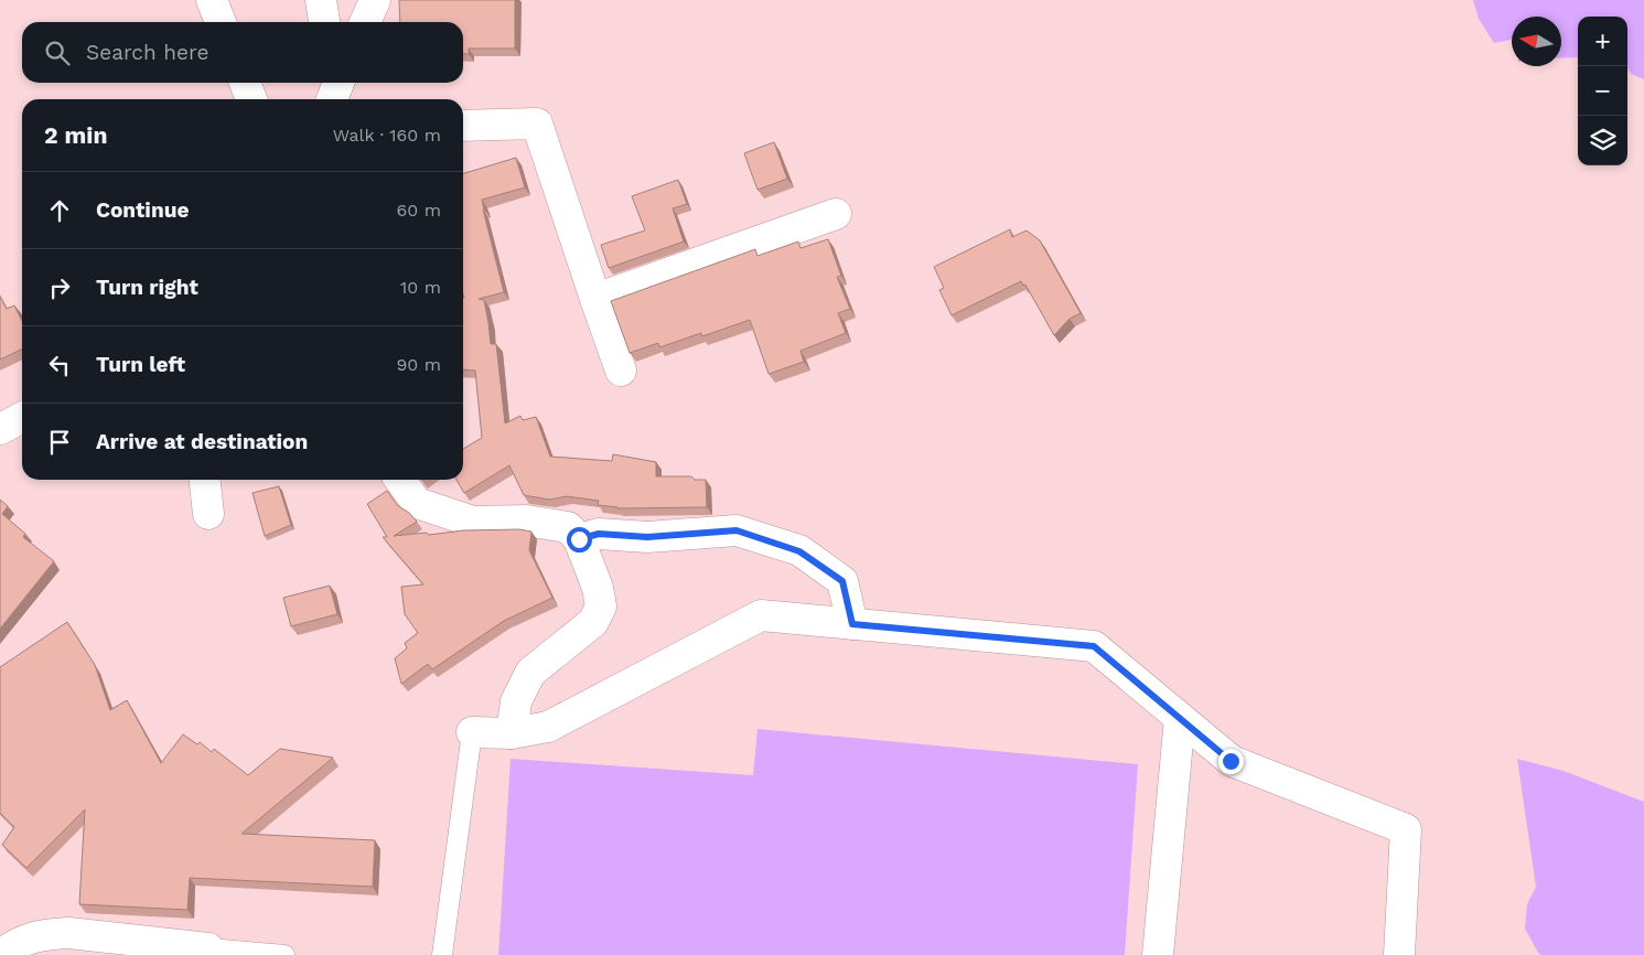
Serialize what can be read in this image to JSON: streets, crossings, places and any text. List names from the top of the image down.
{
  "north": "left",
  "page": {
    "map_buttons": ["+", "−"],
    "search": "Search here",
    "heading": ["2 min", "Walk · 160 m"],
    "list": [
      ["Continue", "60 m"],
      ["Turn right", "10 m"],
      ["Turn left", "90 m"],
      "Arrive at destination"
    ]
  }
}
